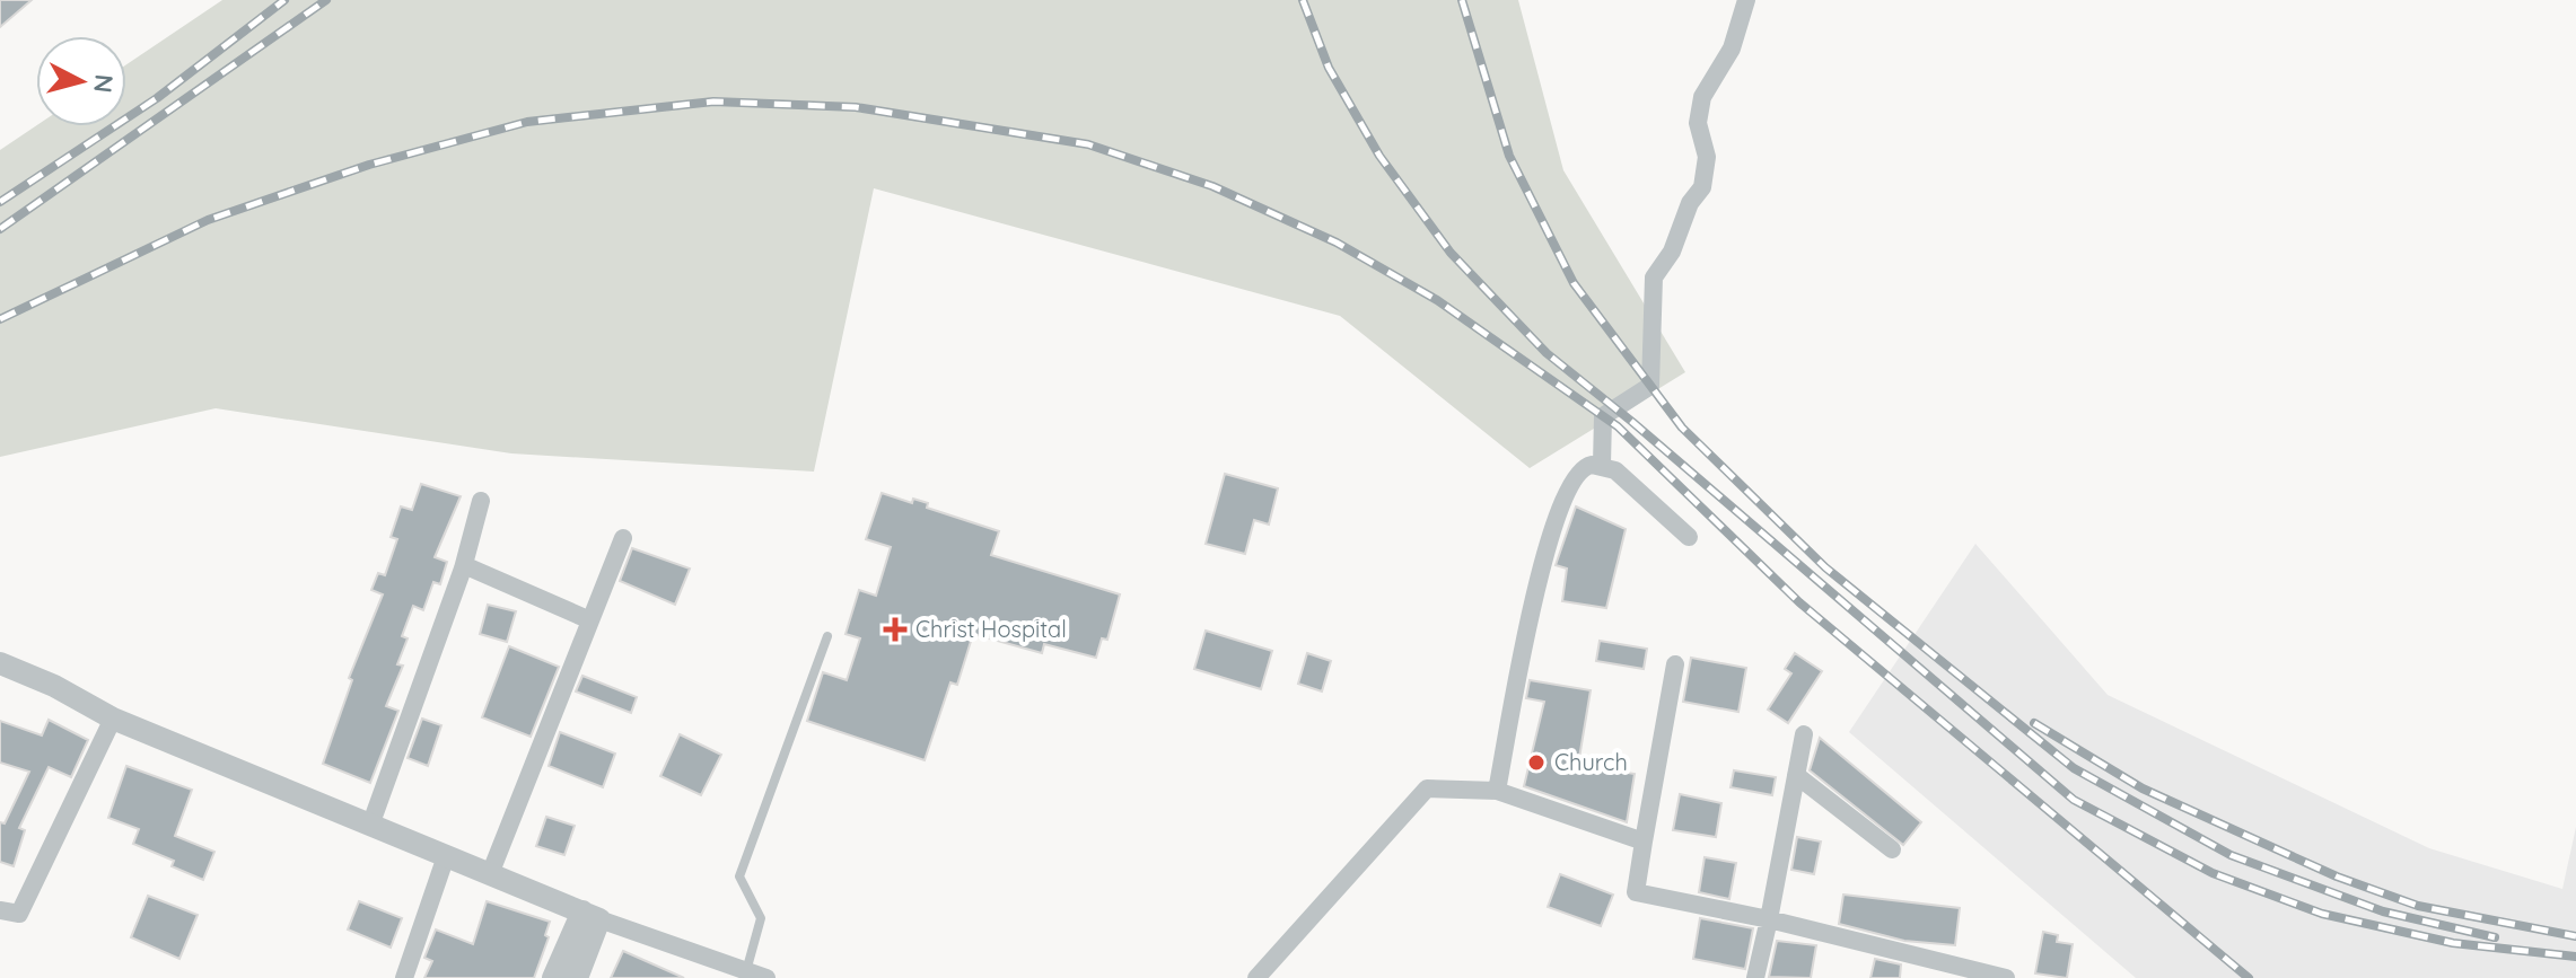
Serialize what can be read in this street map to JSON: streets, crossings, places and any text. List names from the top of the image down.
{
  "places": {
    "health": ["Christ Hospital"],
    "other": ["Church"]
  },
  "north": "right"
}
